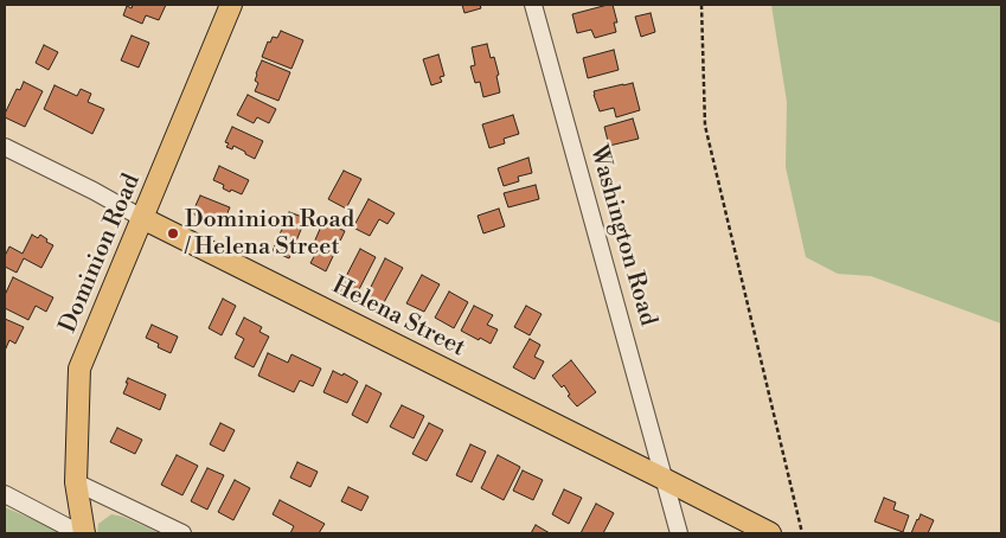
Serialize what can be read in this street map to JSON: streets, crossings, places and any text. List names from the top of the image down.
{
  "streets": {
    "main road": ["Dominion Road", "Helena Street"],
    "street": ["Washington Road"]
  },
  "crossings": [
    ["Washington Road", "Helena Street"],
    ["Dominion Road", "Helena Street"]
  ],
  "places": ["Dominion Road / Helena Street"]
}
